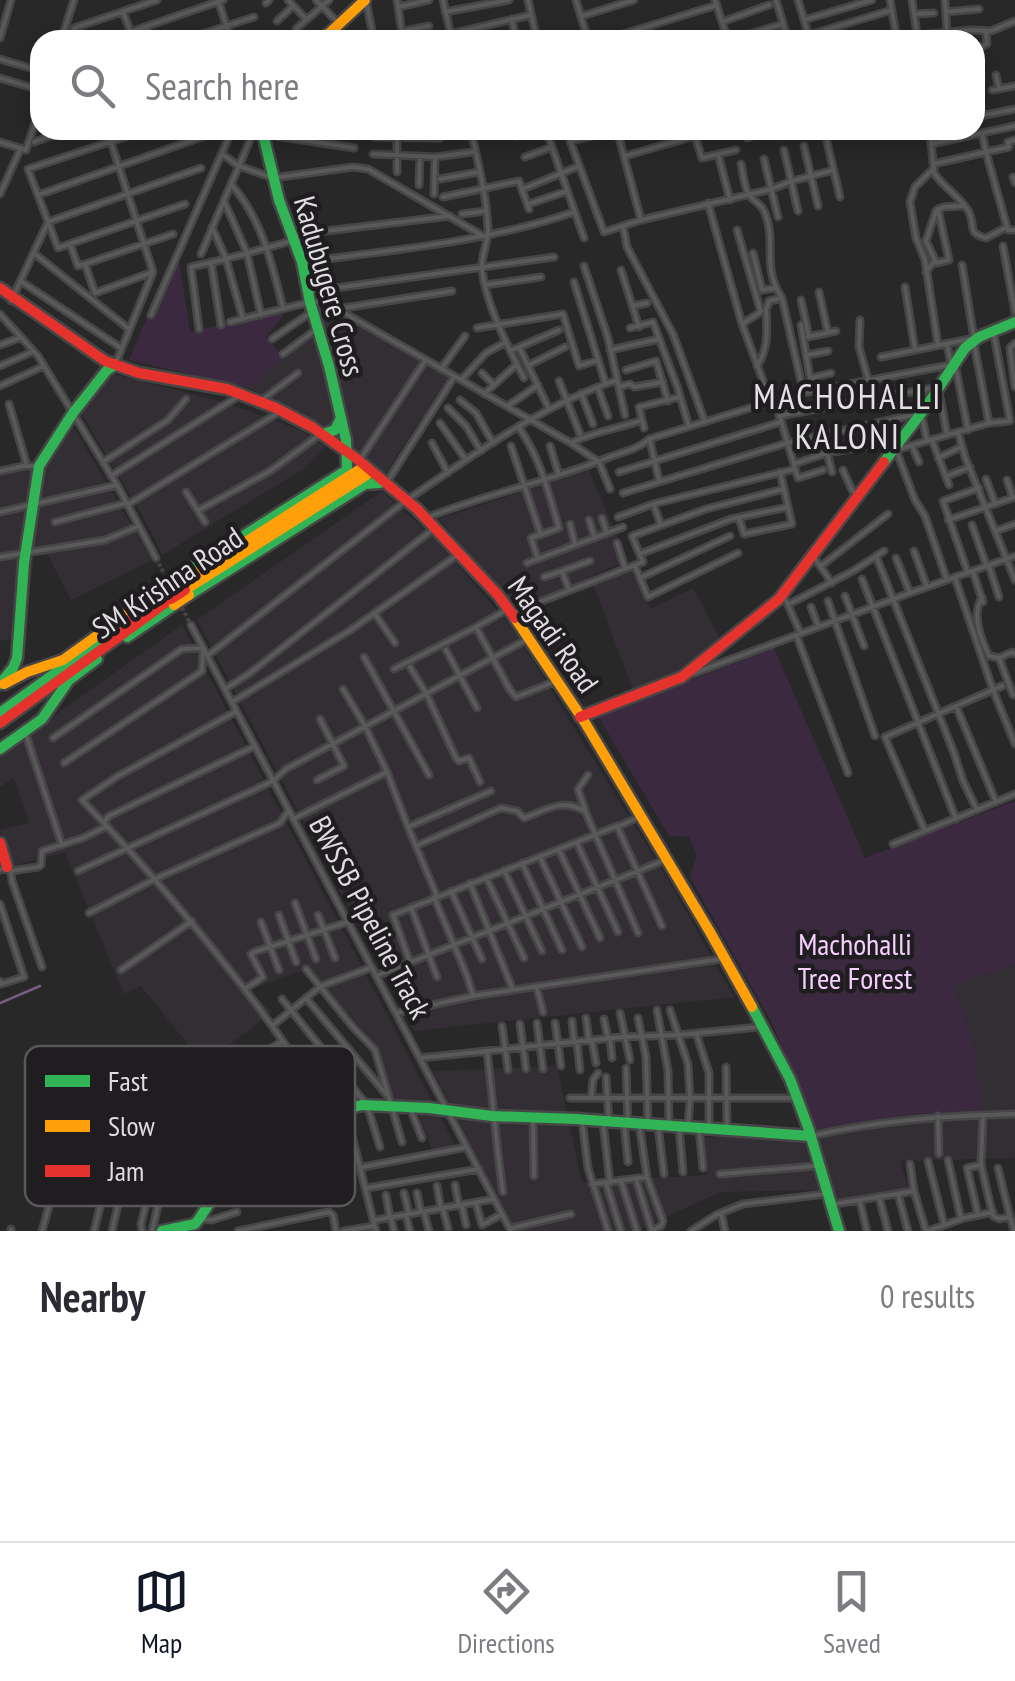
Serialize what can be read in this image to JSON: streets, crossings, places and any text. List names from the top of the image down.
{
  "streets": {
    "main road": ["Kadubugere Cross", "SM Krishna Road", "Magadi Road"],
    "street": ["BWSSB Pipeline Track"]
  },
  "crossings": [
    ["Kadubugere Cross", "SM Krishna Road"],
    ["Kadubugere Cross", "Magadi Road"],
    ["SM Krishna Road", "Magadi Road"]
  ],
  "districts": ["MACHOHALLI KALONI"],
  "parks": ["Machohalli Tree Forest"],
  "legend": ["Fast", "Slow", "Jam"],
  "page": {
    "search": "Search here",
    "heading": ["Nearby", "0 results"],
    "nav": ["Map", "Directions", "Saved"]
  }
}
